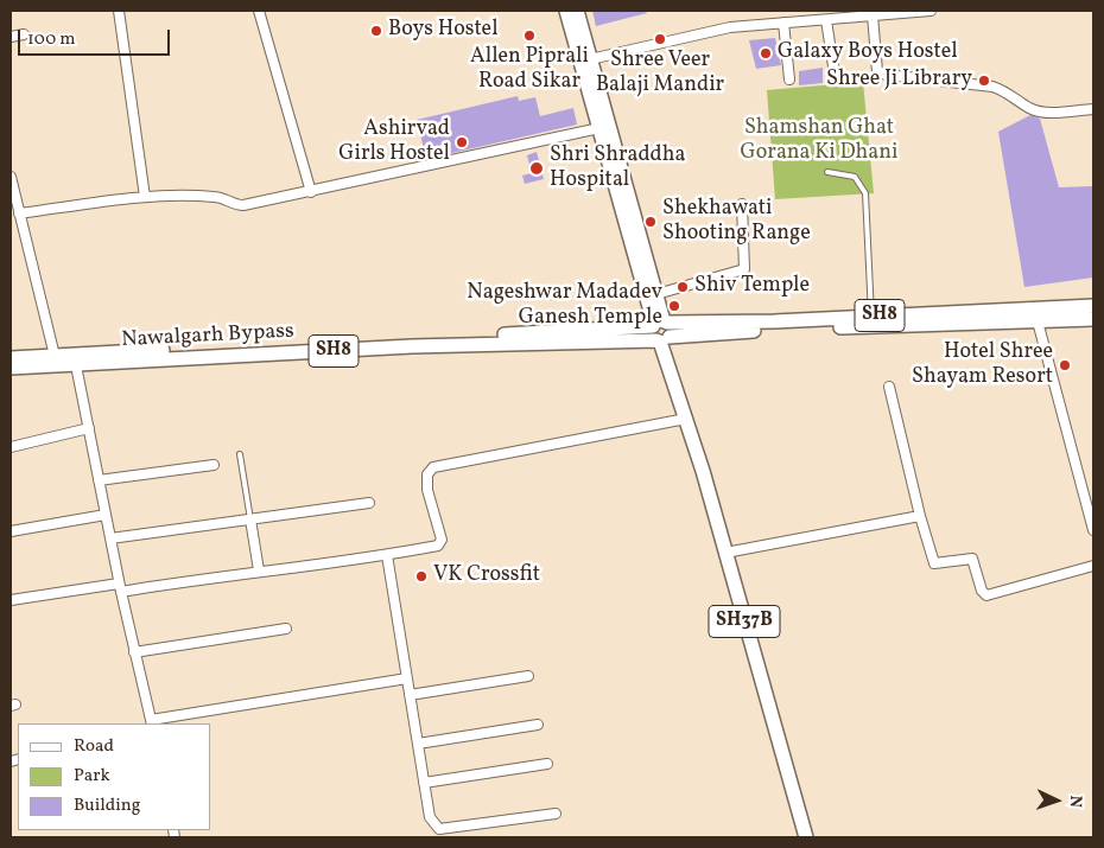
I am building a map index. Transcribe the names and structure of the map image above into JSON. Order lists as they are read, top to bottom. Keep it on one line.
{"streets":{"main road":["SH8","Nawalgarh Bypass","SH37B"]},"crossings":[["SH8","Nawalgarh Bypass"],["SH8","SH37B"],["Nawalgarh Bypass","SH37B"]],"parks":["Shamshan Ghat Gorana Ki Dhani"],"places":["Boys Hostel","Allen Piprali Road Sikar","Shree Veer Balaji Mandir","Galaxy Boys Hostel","Shree Ji Library","Ashirvad Girls Hostel","Shri Shraddha Hospital","Shekhawati Shooting Range","Shiv Temple","Nageshwar Madadev Ganesh Temple","Hotel Shree Shayam Resort","VK Crossfit"],"legend":["Road","Park","Building"],"scale_bar":"100 m","north":"right"}
